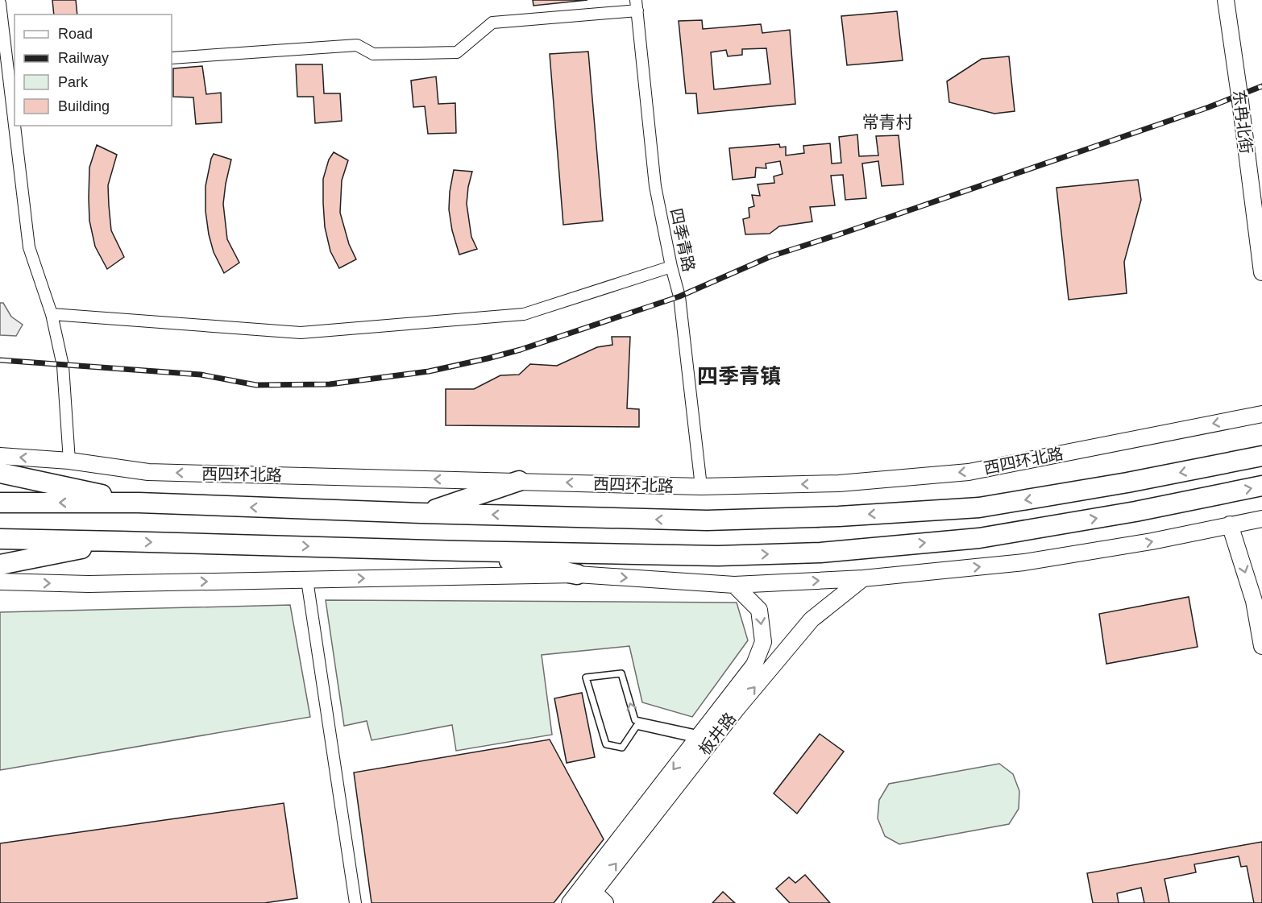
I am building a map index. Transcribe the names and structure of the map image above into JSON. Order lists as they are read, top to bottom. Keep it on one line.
{"streets":{"highway":["西四环北路"],"street":["东冉北街","四季青路","板井路"]},"crossings":[["四季青路","西四环北路"]],"districts":["常青村","四季青镇"],"legend":["Road","Railway","Park","Building"]}
